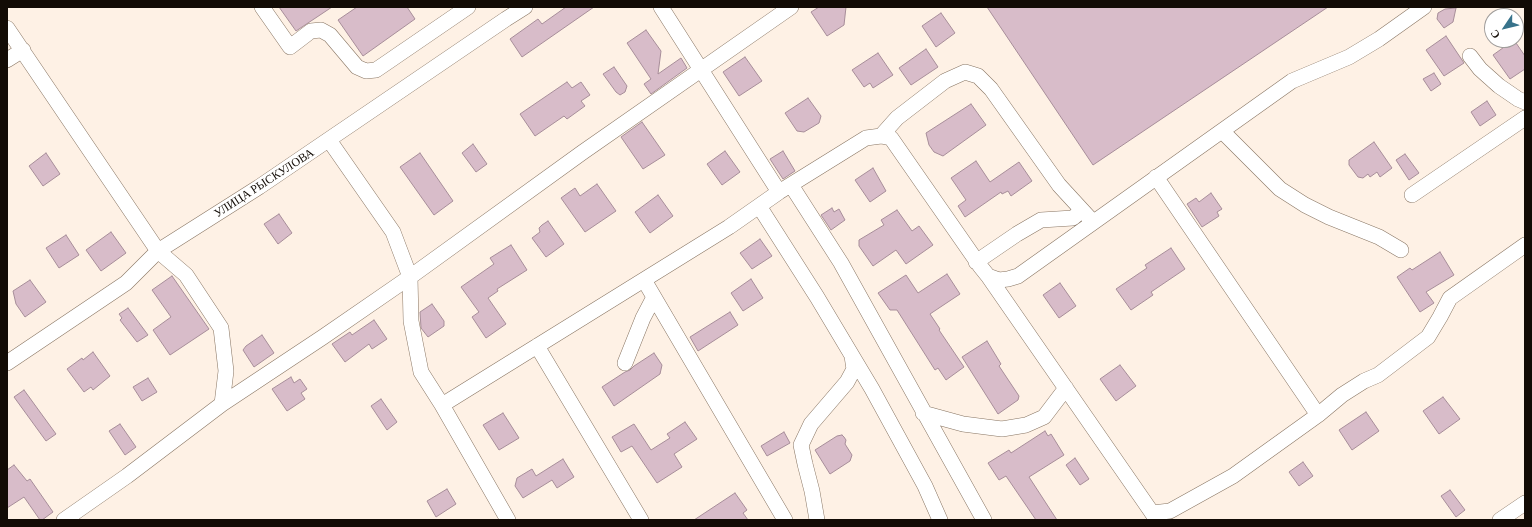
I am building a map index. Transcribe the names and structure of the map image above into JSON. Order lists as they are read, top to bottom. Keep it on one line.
{"streets":{"street":["УЛИЦА РЫСКУЛОВА"]},"north":"bottom left"}
